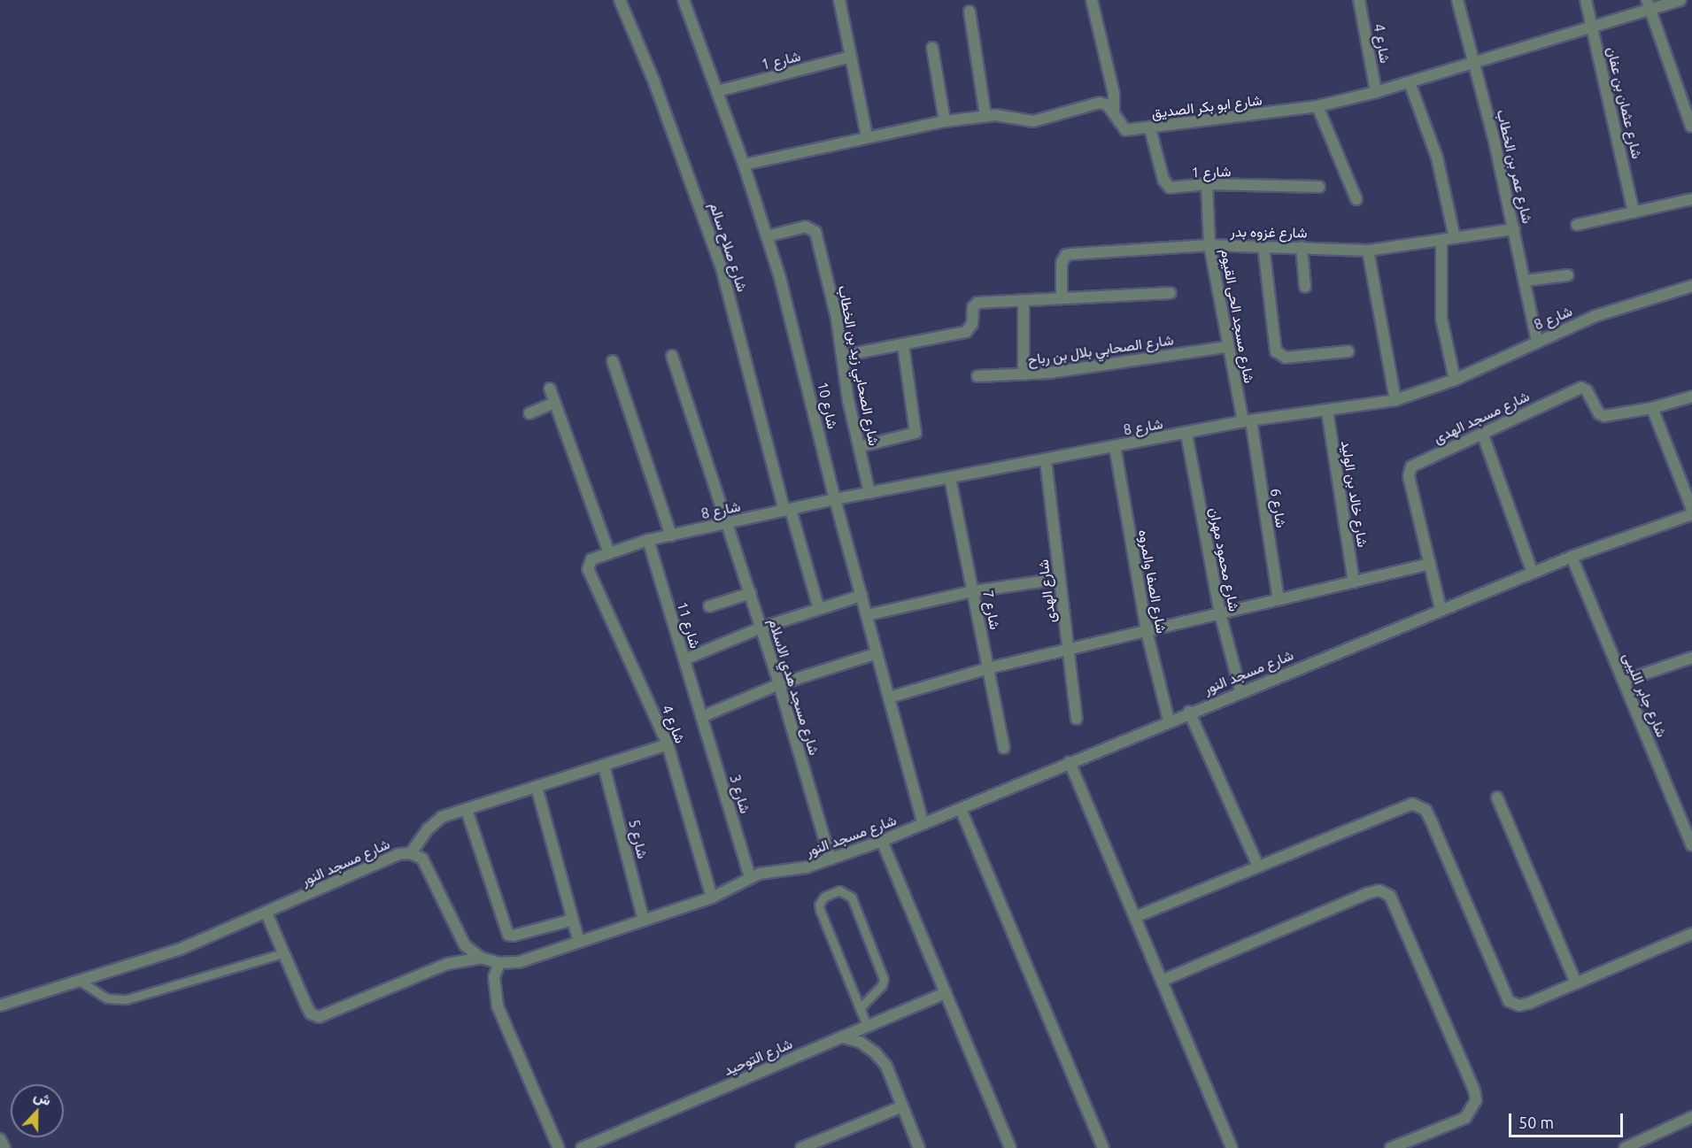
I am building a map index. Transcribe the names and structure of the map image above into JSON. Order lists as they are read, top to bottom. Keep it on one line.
{"streets":{"street":["شارع 4","شارع 1","شارع عثمان بن عفان","شارع ابو بكر الصديق","شارع عمر بن الخطاب","شارع غزوه بدر","شارع صلاح سالم","شارع مسجد الحى القيوم","شارع 8","شارع الصحابي بلال بن رباح","شارع الصحابي زيد بن الخطاب","شارع 10","شارع مسجد الهدى","شارع خالد بن الوليد","شارع 6","شارع محمود مهران","شارع الصفا والمروه","شارع الهدى","شارع 7","شارع 11","شارع مسجد النور","شارع مسجد هدي الاسلام","شارع جابر الليبى","شارع 3","شارع 5","شارع التوحيد"]},"crossings":[["شارع 4","شارع ابو بكر الصديق"],["شارع 4","شارع 8"],["شارع 4","شارع مسجد النور"],["شارع 1","شارع ابو بكر الصديق"],["شارع 1","شارع مسجد الحى القيوم"],["شارع 1","شارع 10"],["شارع عثمان بن عفان","شارع ابو بكر الصديق"],["شارع ابو بكر الصديق","شارع عمر بن الخطاب"],["شارع ابو بكر الصديق","شارع 10"],["شارع عمر بن الخطاب","شارع غزوه بدر"],["شارع عمر بن الخطاب","شارع 8"],["شارع غزوه بدر","شارع مسجد الحى القيوم"],["شارع صلاح سالم","شارع 8"],["شارع مسجد الحى القيوم","شارع 8"],["شارع مسجد الحى القيوم","شارع الصحابي بلال بن رباح"],["شارع مسجد الحى القيوم","شارع 6"],["شارع 8","شارع الصحابي زيد بن الخطاب"],["شارع 8","شارع 10"],["شارع 8","شارع خالد بن الوليد"],["شارع 8","شارع 6"],["شارع 8","شارع محمود مهران"],["شارع 8","شارع الصفا والمروه"],["شارع 8","شارع الهدى"],["شارع 8","شارع 7"],["شارع 8","شارع 11"],["شارع 8","شارع مسجد هدي الاسلام"],["شارع الصحابي زيد بن الخطاب","شارع 10"],["شارع 10","شارع مسجد النور"],["شارع مسجد الهدى","شارع مسجد النور"],["شارع محمود مهران","شارع مسجد النور"],["شارع الصفا والمروه","شارع مسجد النور"],["شارع 11","شارع 3"],["شارع مسجد النور","شارع مسجد هدي الاسلام"],["شارع مسجد النور","شارع جابر الليبى"],["شارع مسجد النور","شارع 3"],["شارع مسجد النور","شارع 5"]],"scale_bar":"50 m","north":"top"}
